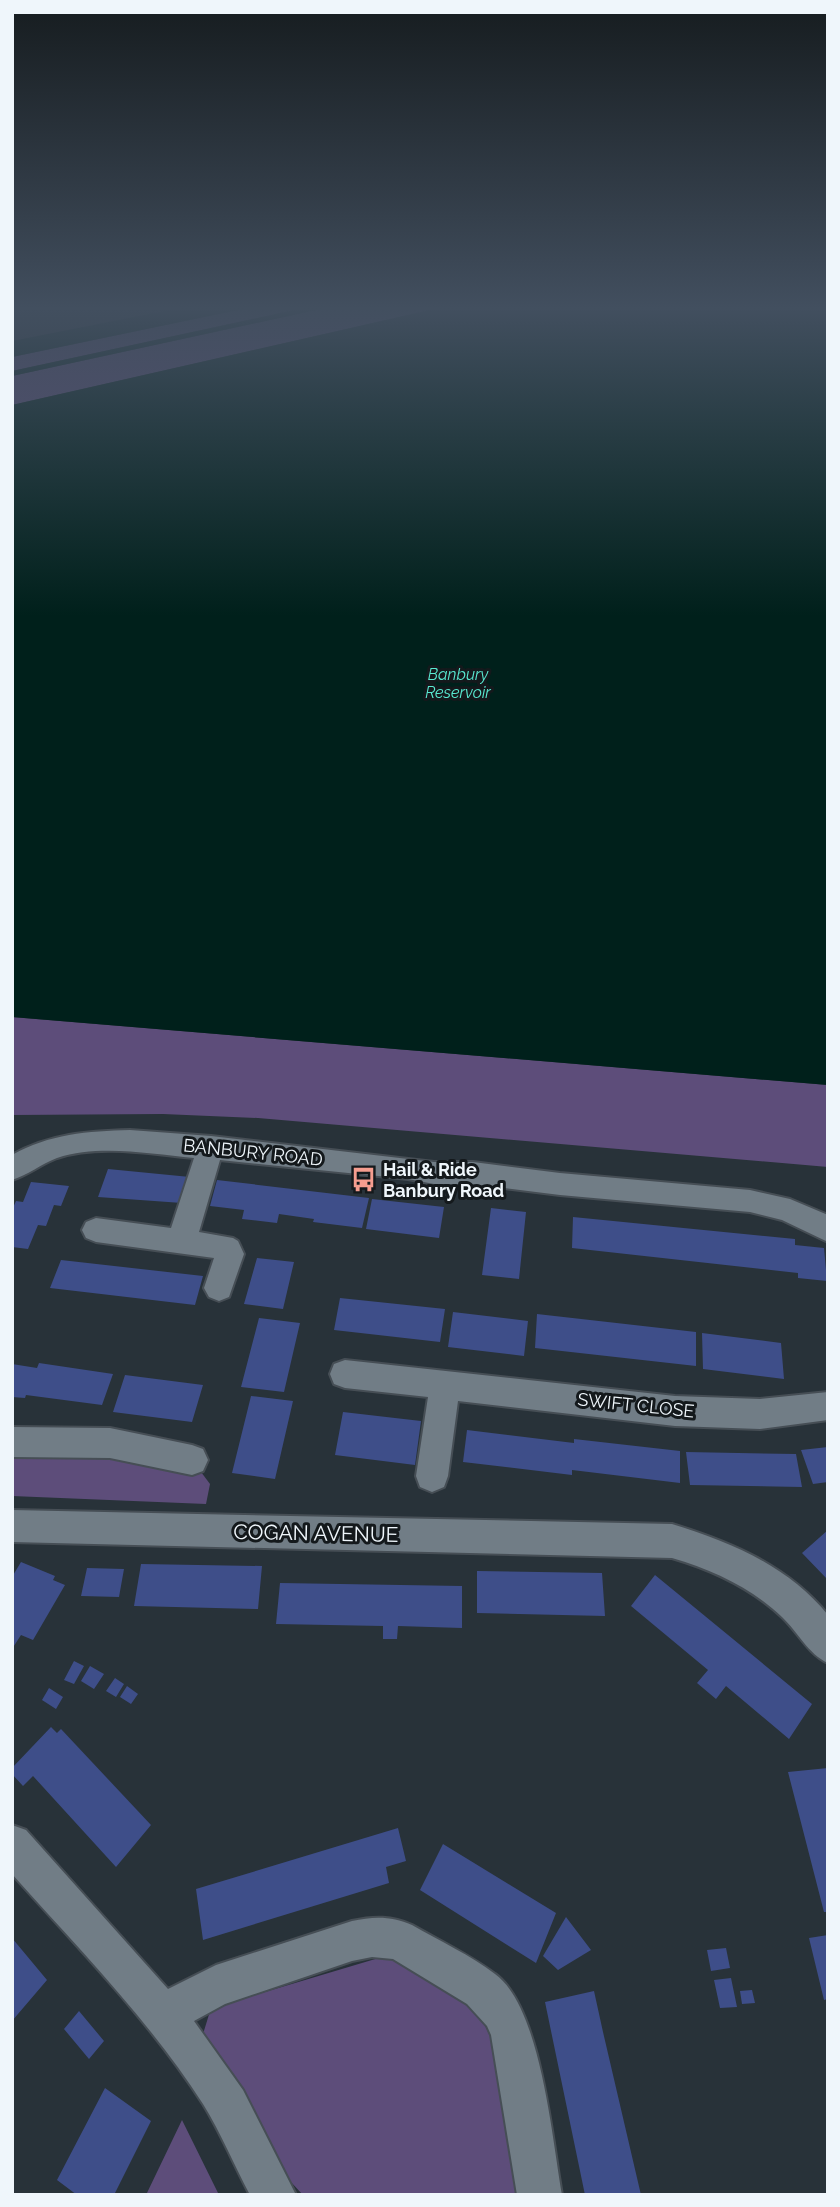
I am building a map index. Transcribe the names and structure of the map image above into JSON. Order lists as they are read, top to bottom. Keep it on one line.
{"streets":{"street":["BANBURY ROAD","SWIFT CLOSE","COGAN AVENUE"]},"water":["Banbury Reservoir"],"places":{"bus stop":["Hail & Ride Banbury Road"]}}
